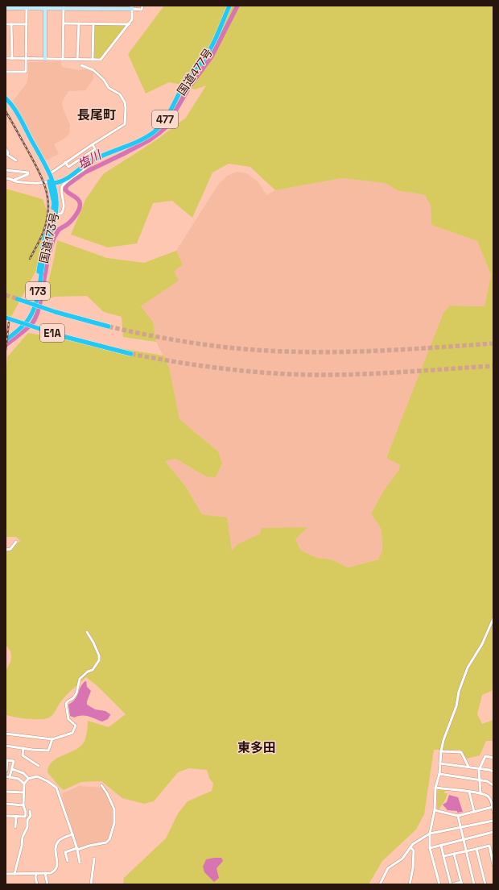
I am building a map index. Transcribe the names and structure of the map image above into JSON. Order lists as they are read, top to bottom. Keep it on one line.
{"streets":{"highway":["国道477号","477","国道173号","173","E1A"]},"crossings":[["国道477号","国道173号"]],"districts":["長尾町","東多田"],"water":["塩川"]}
